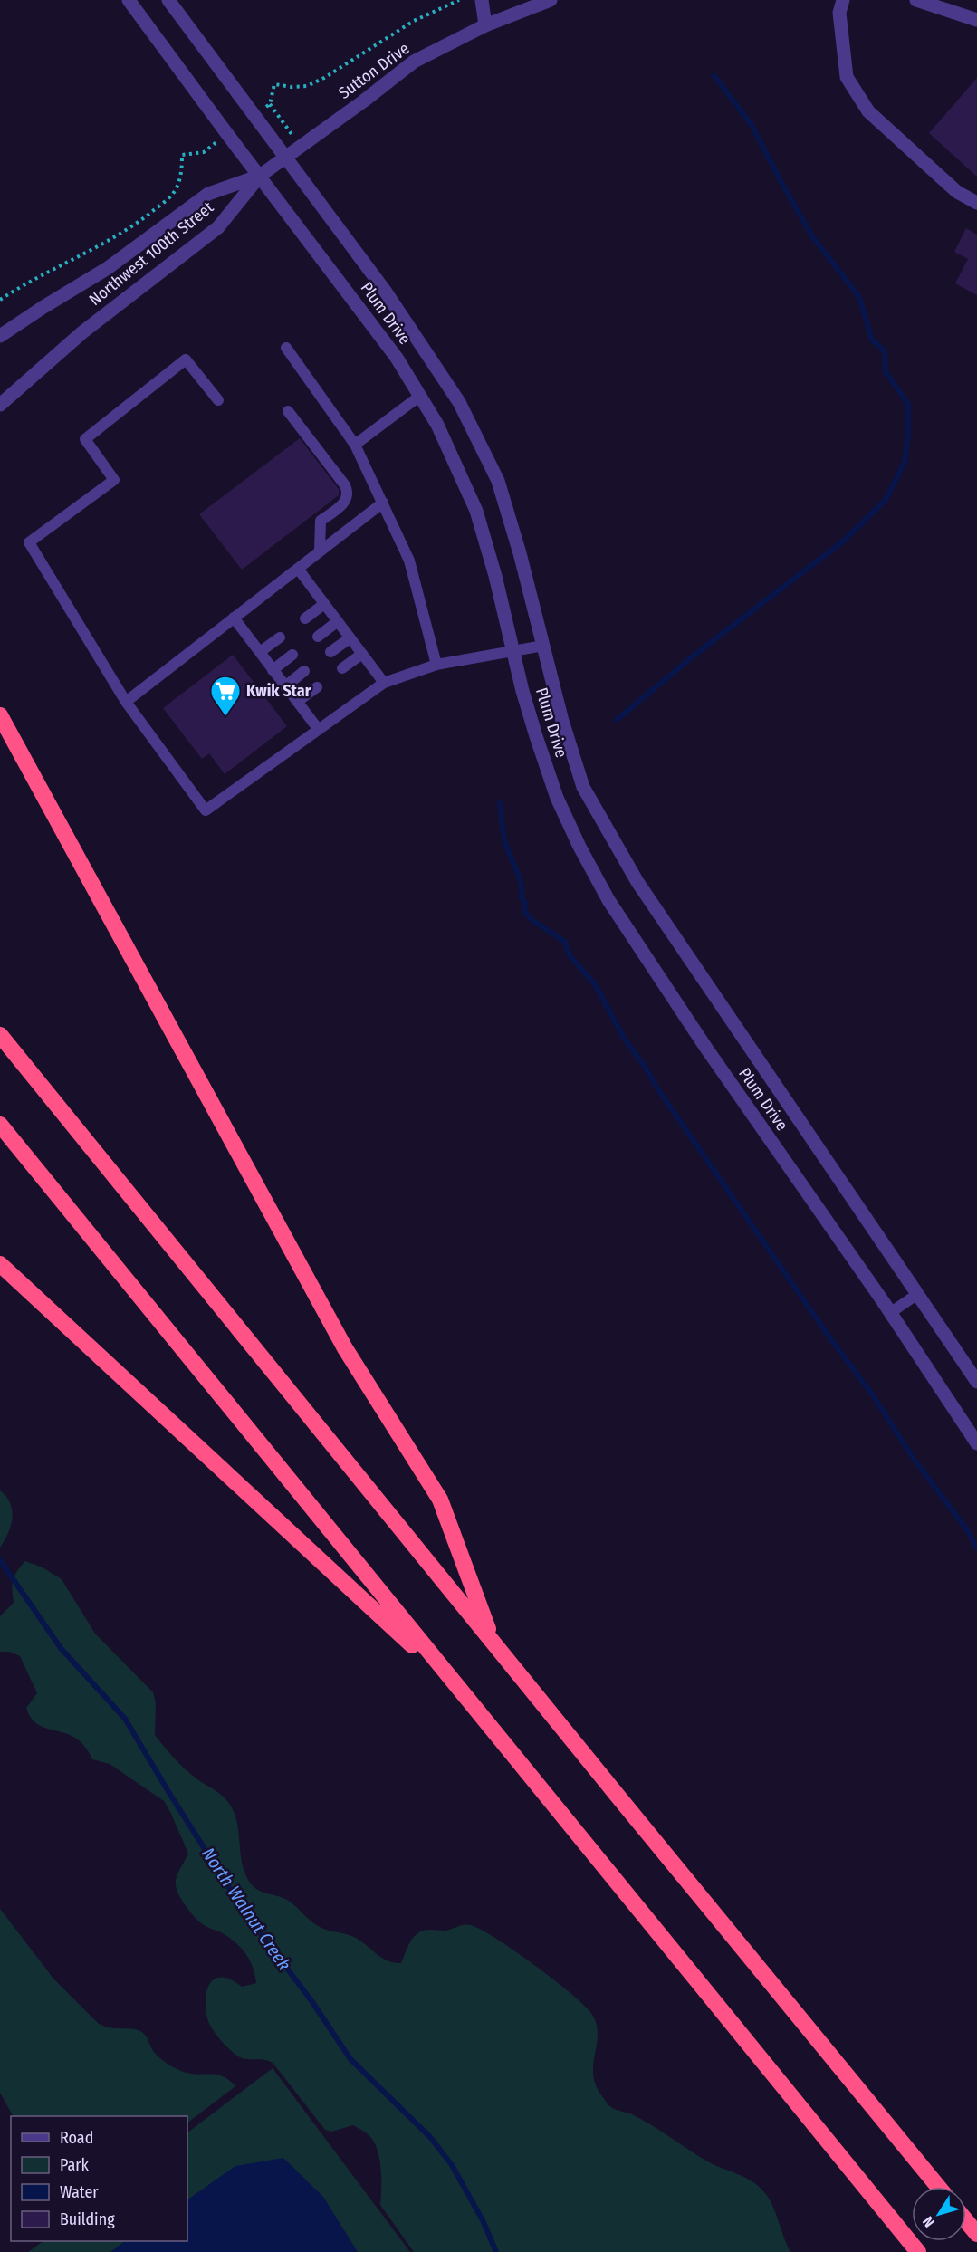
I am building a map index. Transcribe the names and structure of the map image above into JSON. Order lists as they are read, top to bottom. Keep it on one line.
{"streets":{"street":["Sutton Drive","Northwest 100th Street","Plum Drive"]},"crossings":[["Sutton Drive","Northwest 100th Street"],["Sutton Drive","Plum Drive"],["Northwest 100th Street","Plum Drive"]],"water":["North Walnut Creek"],"places":{"supermarket":["Kwik Star"]},"legend":["Road","Park","Water","Building"],"north":"bottom left"}
